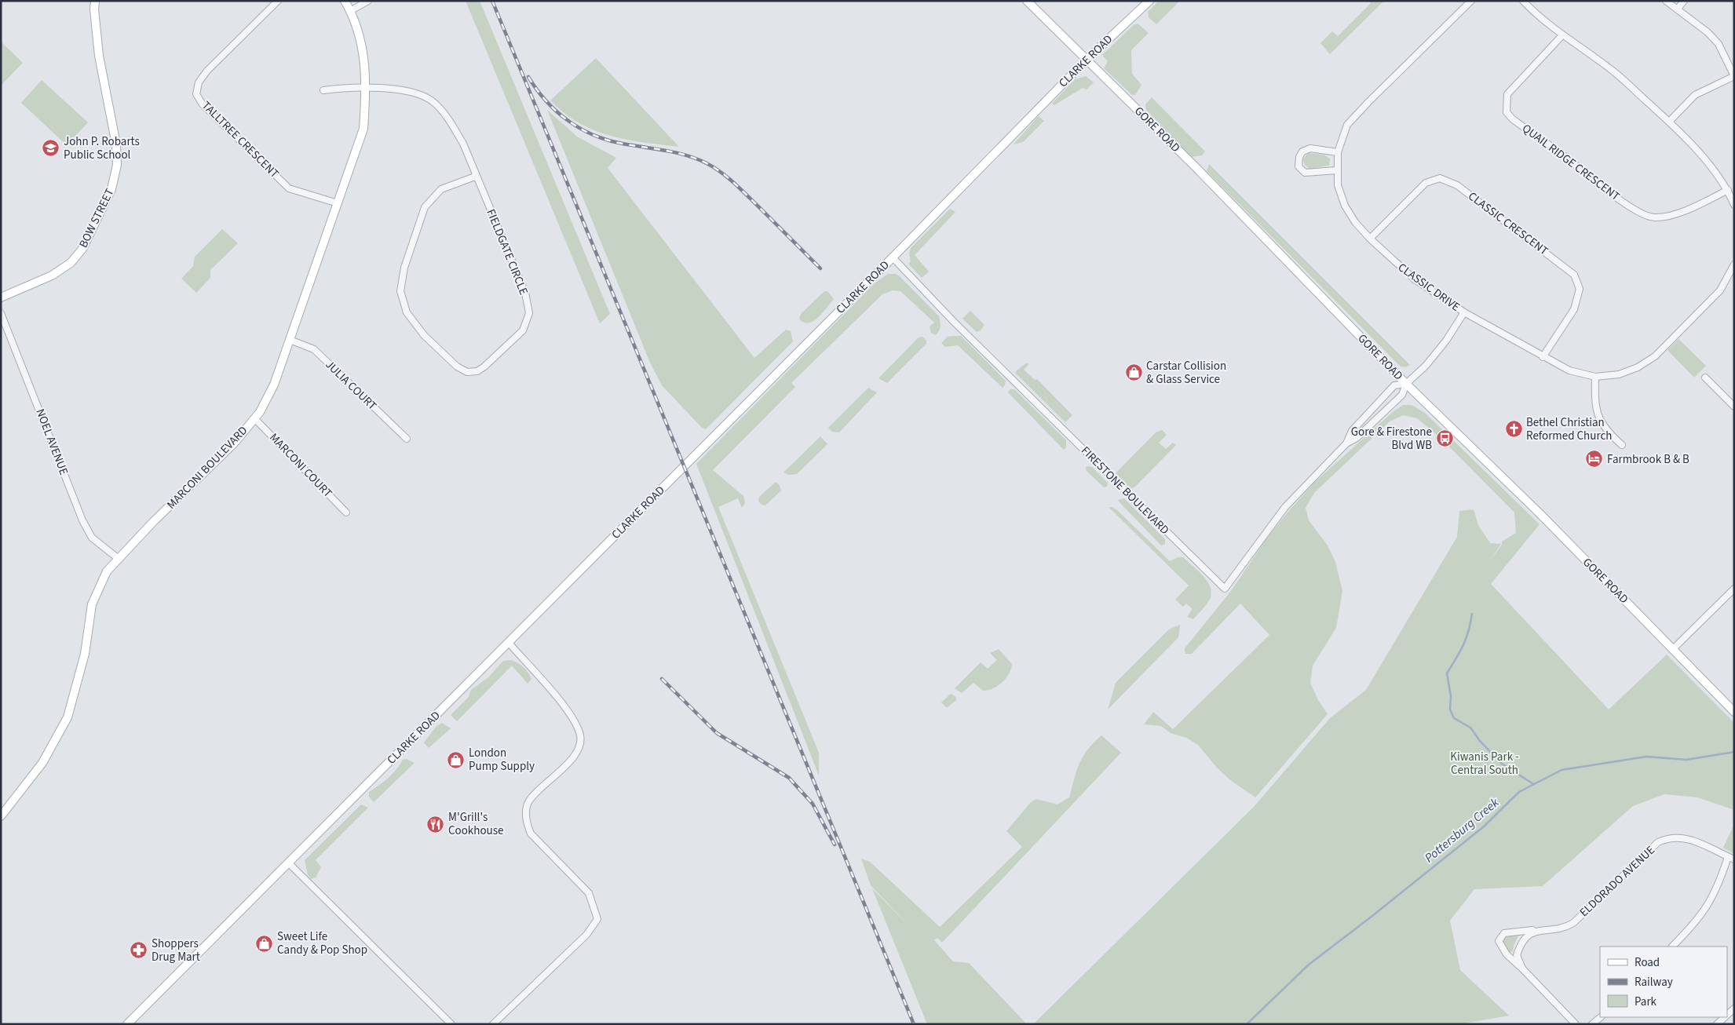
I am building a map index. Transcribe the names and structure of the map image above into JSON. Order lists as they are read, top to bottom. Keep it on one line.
{"streets":{"main road":["CLARKE ROAD","GORE ROAD","BOW STREET","MARCONI BOULEVARD"],"street":["TALLTREE CRESCENT","QUAIL RIDGE CRESCENT","CLASSIC CRESCENT","FIELDGATE CIRCLE","CLASSIC DRIVE","JULIA COURT","NOEL AVENUE","MARCONI COURT","FIRESTONE BOULEVARD","ELDORADO AVENUE"]},"crossings":[["CLARKE ROAD","GORE ROAD"],["CLARKE ROAD","FIRESTONE BOULEVARD"],["GORE ROAD","FIRESTONE BOULEVARD"],["TALLTREE CRESCENT","MARCONI BOULEVARD"],["CLASSIC CRESCENT","CLASSIC DRIVE"],["FIELDGATE CIRCLE","MARCONI BOULEVARD"],["CLASSIC DRIVE","FIRESTONE BOULEVARD"],["JULIA COURT","MARCONI BOULEVARD"],["NOEL AVENUE","MARCONI BOULEVARD"],["MARCONI COURT","MARCONI BOULEVARD"]],"water":["Pottersburg Creek"],"parks":["Kiwanis Park - Central South"],"places":{"school or university":["John P. Robarts Public School"],"shop":["Carstar Collision & Glass Service","London Pump Supply","Sweet Life Candy & Pop Shop"],"church":["Bethel Christian Reformed Church"],"bus stop":["Gore & Firestone Blvd WB"],"hotel":["Farmbrook B & B"],"restaurant":["M'Grill's Cookhouse"],"pharmacy":["Shoppers Drug Mart"]},"legend":["Road","Railway","Park"]}
